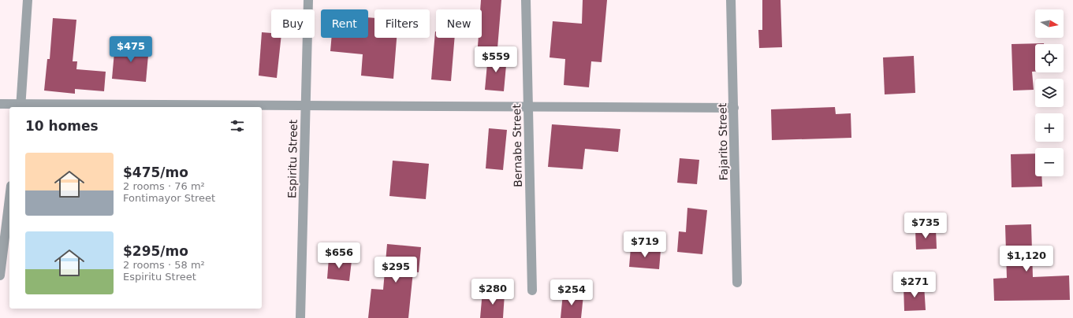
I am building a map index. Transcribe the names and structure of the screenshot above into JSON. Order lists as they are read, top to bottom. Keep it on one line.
{"streets":{"street":["Fajarito Street","Bernabe Street","Espiritu Street"]},"north":"right","page":{"map_buttons":["+","−"],"chip":["Buy","Rent","Filters","New"],"price":["$475","$559","$735","$719","$656","$1,120","$295","$271","$280","$254"],"heading":"10 homes","list":[{"name":"$475/mo","note":"2 rooms · 76 m² · Fontimayor Street"},{"name":"$295/mo","note":"2 rooms · 58 m² · Espiritu Street"}]}}
